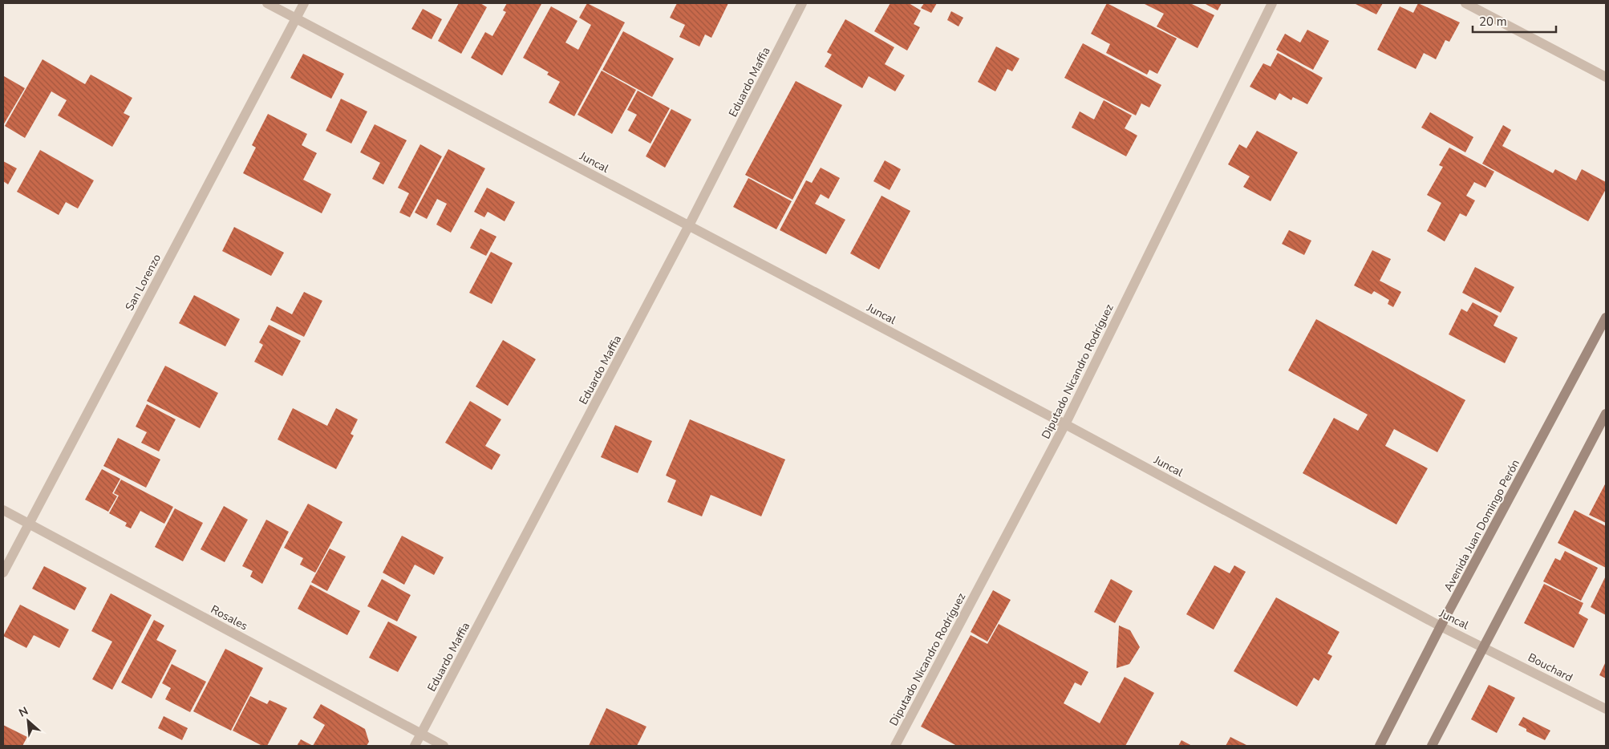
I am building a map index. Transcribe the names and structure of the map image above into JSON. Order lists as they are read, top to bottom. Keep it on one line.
{"streets":{"main road":["Avenida Juan Domingo Perón"],"street":["Eduardo Maffia","Juncal","San Lorenzo","Diputado Nicandro Rodríguez","Rosales","Bouchard"]},"crossings":[["Eduardo Maffia","Juncal"],["Eduardo Maffia","Rosales"],["Juncal","San Lorenzo"],["Juncal","Diputado Nicandro Rodríguez"],["Juncal","Avenida Juan Domingo Perón"],["Juncal","Bouchard"],["San Lorenzo","Rosales"]],"scale_bar":"20 m","north":"top left"}
